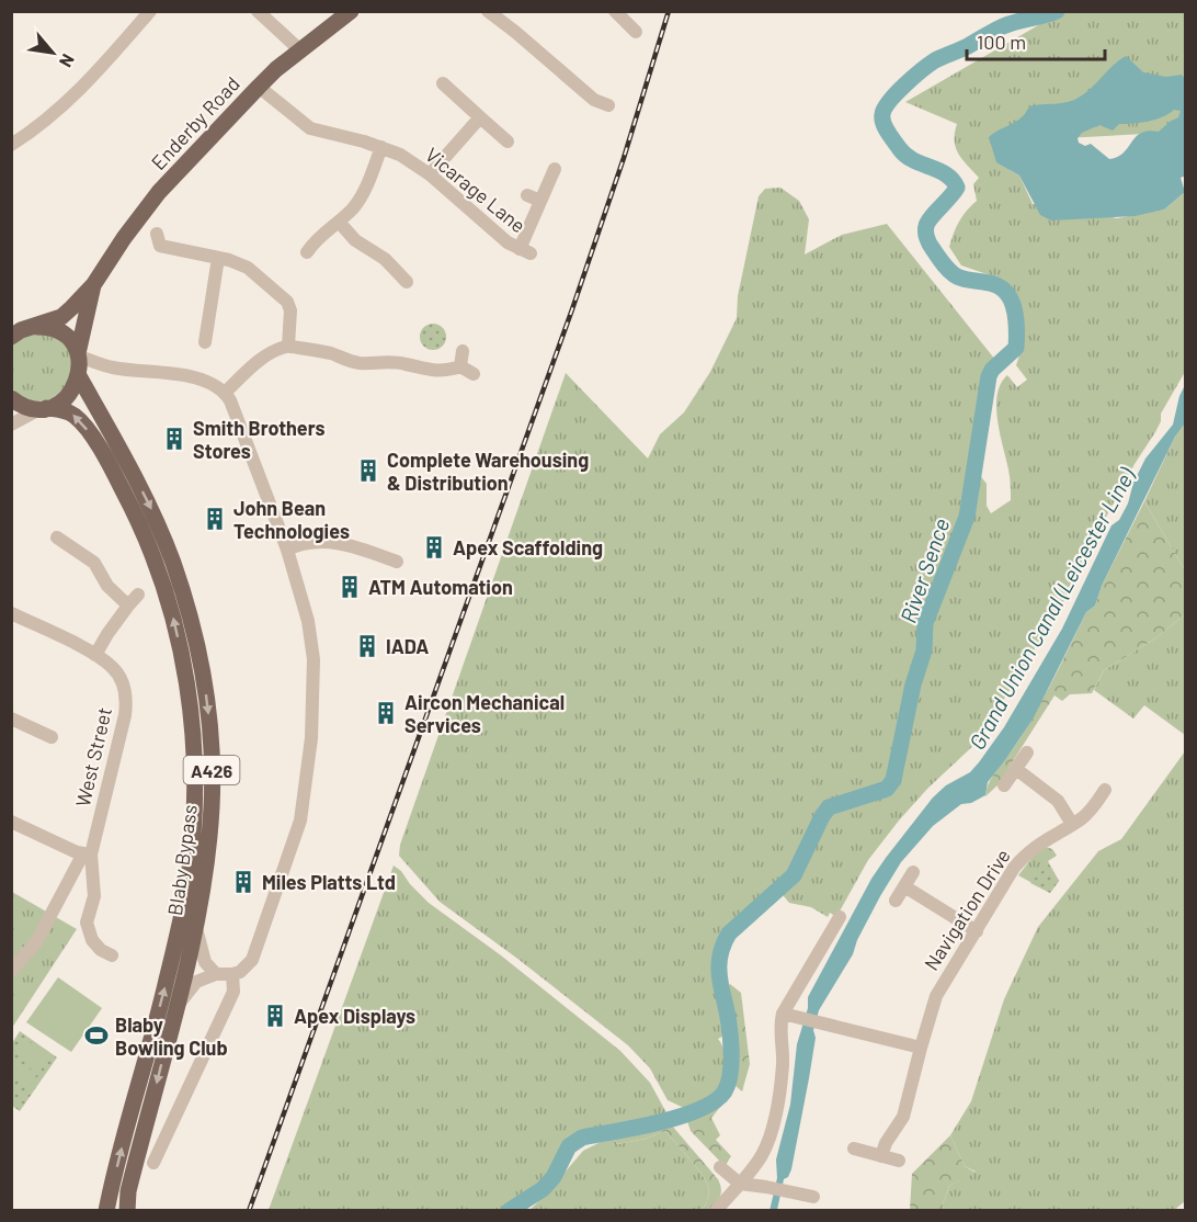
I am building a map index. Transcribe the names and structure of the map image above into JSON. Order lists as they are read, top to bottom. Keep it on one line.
{"streets":{"main road":["Enderby Road","A426","Blaby Bypass"],"street":["Vicarage Lane","West Street","Navigation Drive"]},"crossings":[["Enderby Road","Vicarage Lane"]],"water":["River Sence","Grand Union Canal (Leicester Line)"],"places":{"building":["Smith Brothers Stores","Complete Warehousing & Distribution","John Bean Technologies","Apex Scaffolding","ATM Automation","IADA","Aircon Mechanical Services","Miles Platts Ltd","Apex Displays"],"sports":["Blaby Bowling Club"]},"scale_bar":"100 m","north":"bottom right"}
